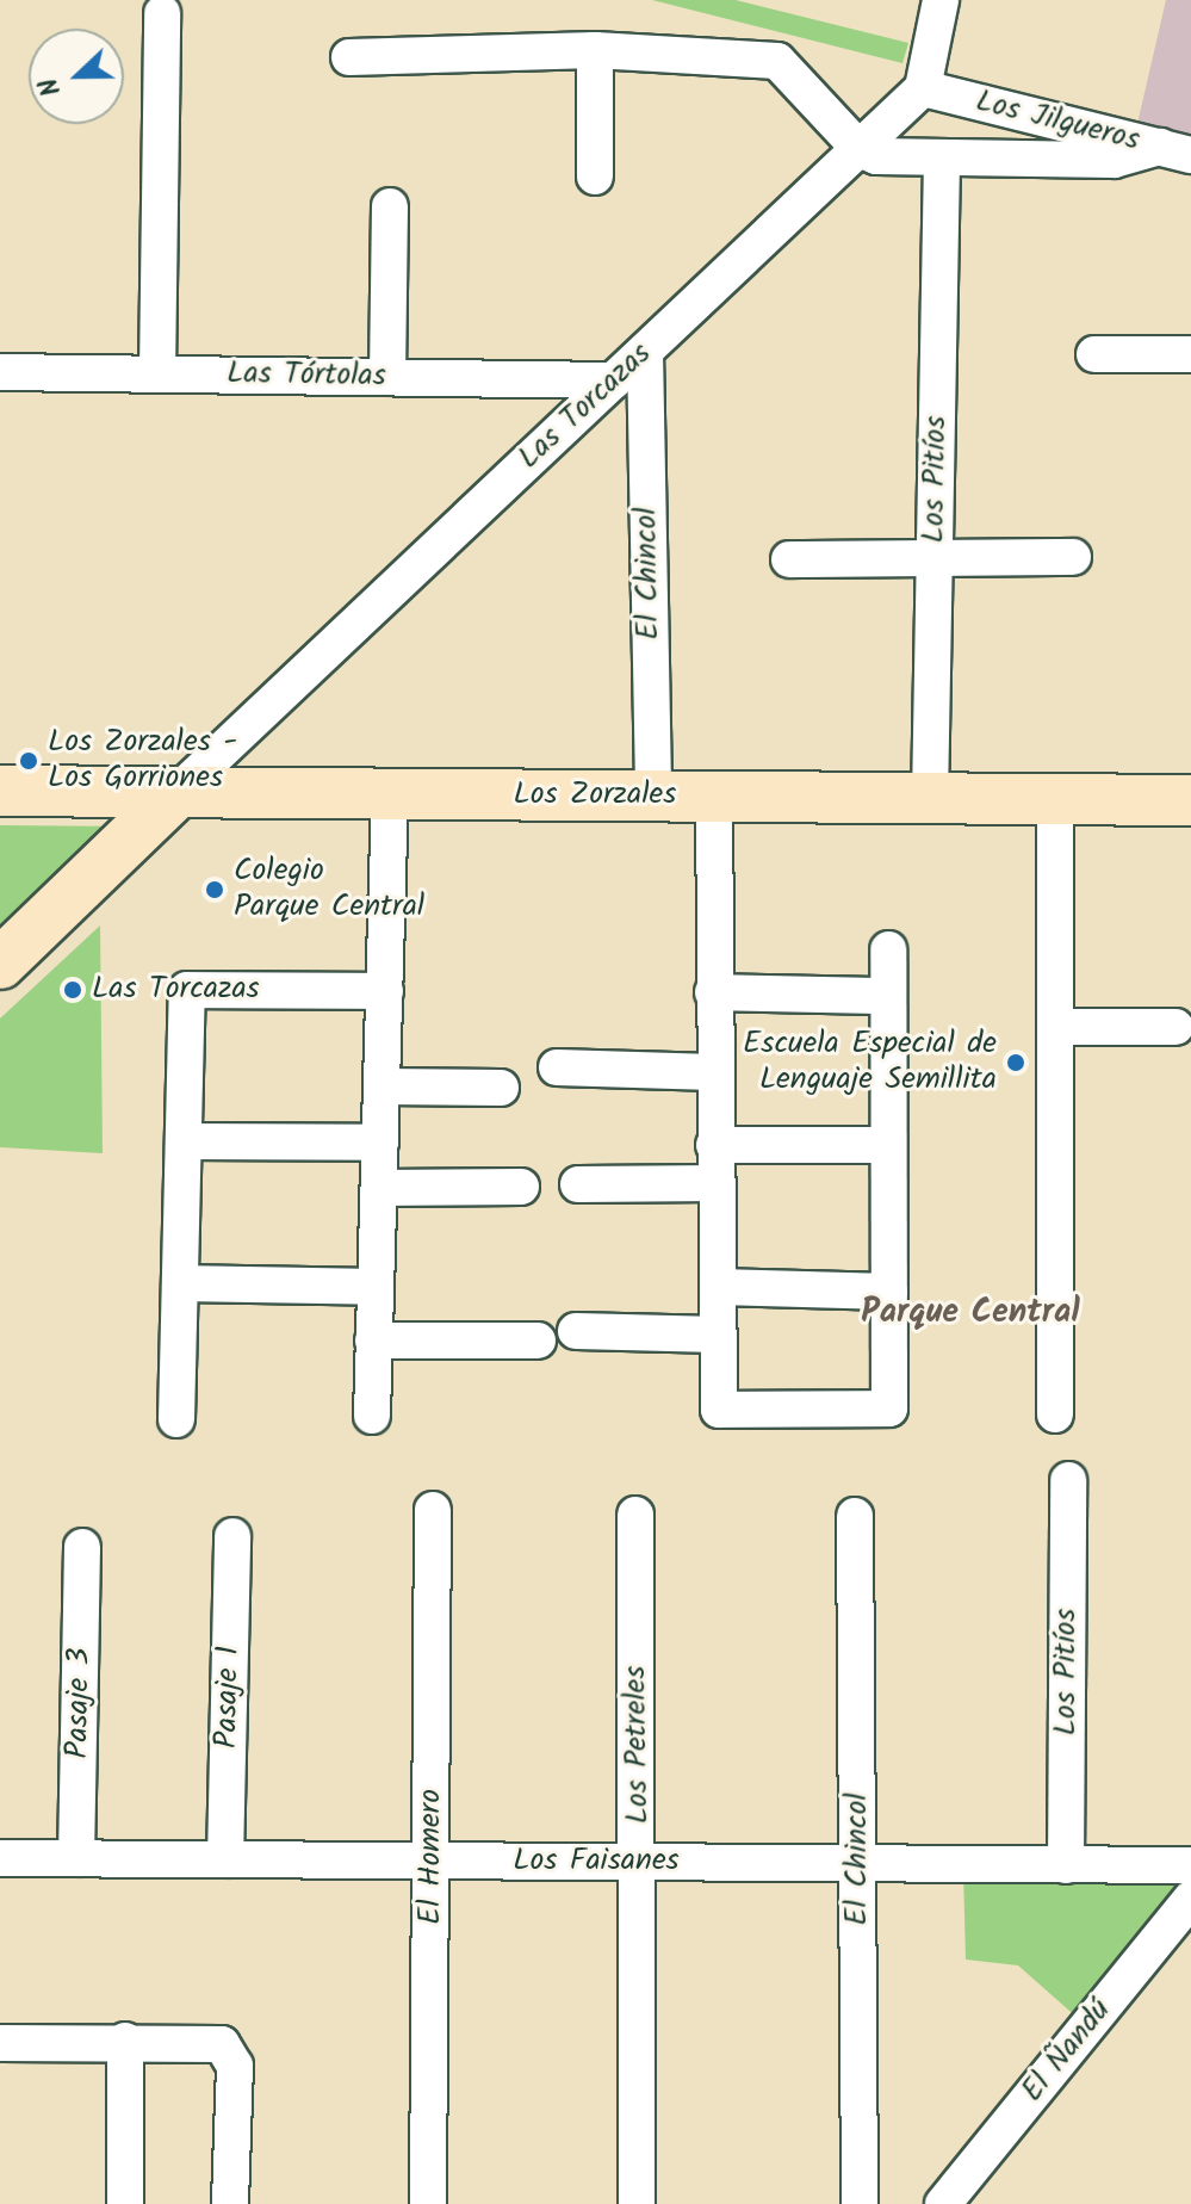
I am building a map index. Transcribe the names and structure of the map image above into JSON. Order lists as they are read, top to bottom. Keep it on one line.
{"streets":{"street":["Los Jilgueros","Las Tórtolas","Las Torcazas","Los Pitíos","El Chincol","Los Zorzales","Pasaje 1","Pasaje 3","Los Petreles","El Homero","Los Faisanes","El Ñandú"]},"crossings":[["Los Jilgueros","Las Torcazas"],["Las Tórtolas","Las Torcazas"],["Las Torcazas","El Chincol"],["Las Torcazas","Los Zorzales"],["Los Pitíos","Los Zorzales"],["Los Pitíos","Los Faisanes"],["El Chincol","Los Zorzales"],["El Chincol","Los Faisanes"],["Pasaje 1","Los Faisanes"],["Pasaje 3","Los Faisanes"],["Los Petreles","Los Faisanes"],["El Homero","Los Faisanes"]],"districts":["Parque Central"],"places":["Los Zorzales - Los Gorriones","Colegio Parque Central","Las Torcazas","Escuela Especial de Lenguaje Semillita"],"north":"left"}
